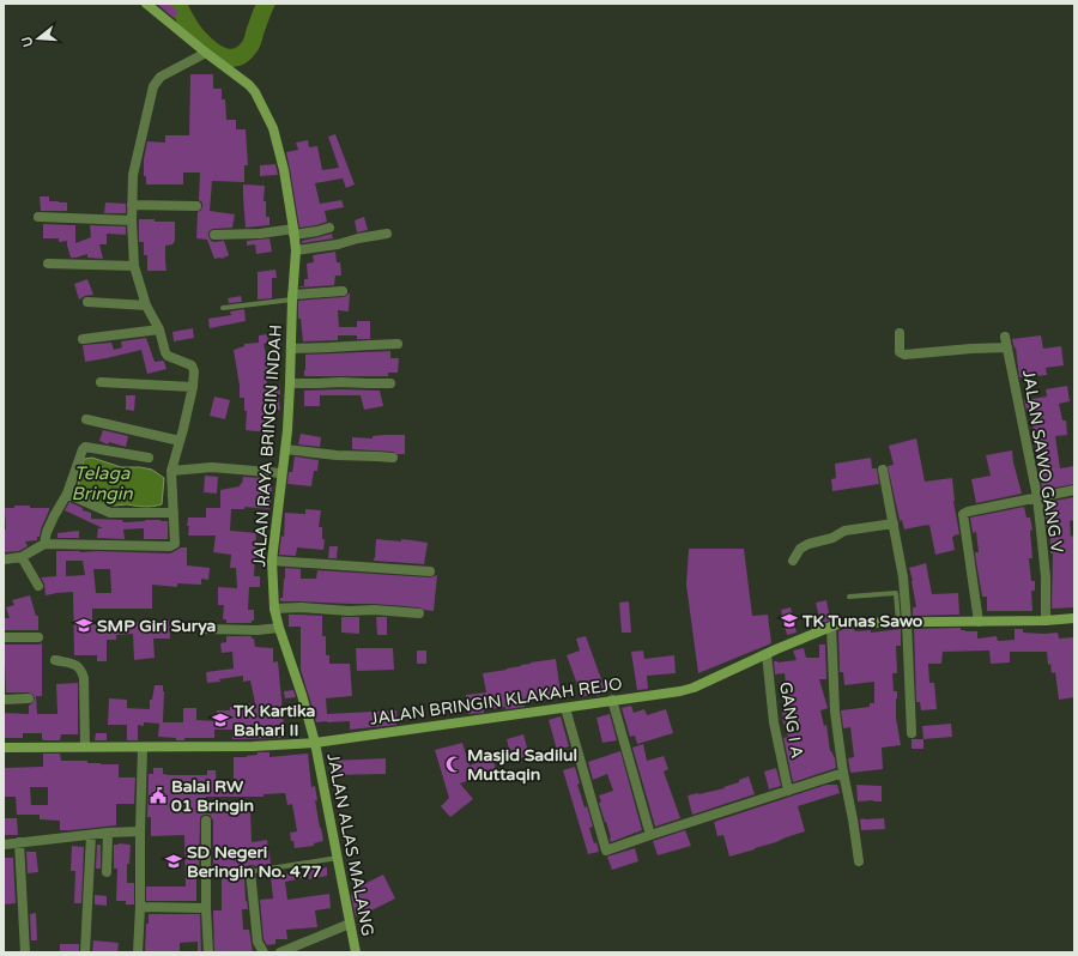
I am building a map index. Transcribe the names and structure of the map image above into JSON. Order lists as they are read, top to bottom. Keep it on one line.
{"streets":{"street":["JALAN RAYA BRINGIN INDAH","JALAN SAWO GANG V","JALAN BRINGIN KLAKAH REJO","GANG I A","JALAN ALAS MALANG"]},"crossings":[["JALAN RAYA BRINGIN INDAH","JALAN BRINGIN KLAKAH REJO"],["JALAN RAYA BRINGIN INDAH","JALAN ALAS MALANG"],["JALAN SAWO GANG V","JALAN BRINGIN KLAKAH REJO"],["JALAN BRINGIN KLAKAH REJO","GANG I A"],["JALAN BRINGIN KLAKAH REJO","JALAN ALAS MALANG"]],"water":["Telaga Bringin"],"places":{"school or university":["TK Tunas Sawo","SMP Giri Surya","TK Kartika Bahari II","SD Negeri Beringin No. 477"],"mosque":["Masjid Sadilul Muttaqin"],"public building":["Balai RW 01 Bringin"]},"north":"left"}
